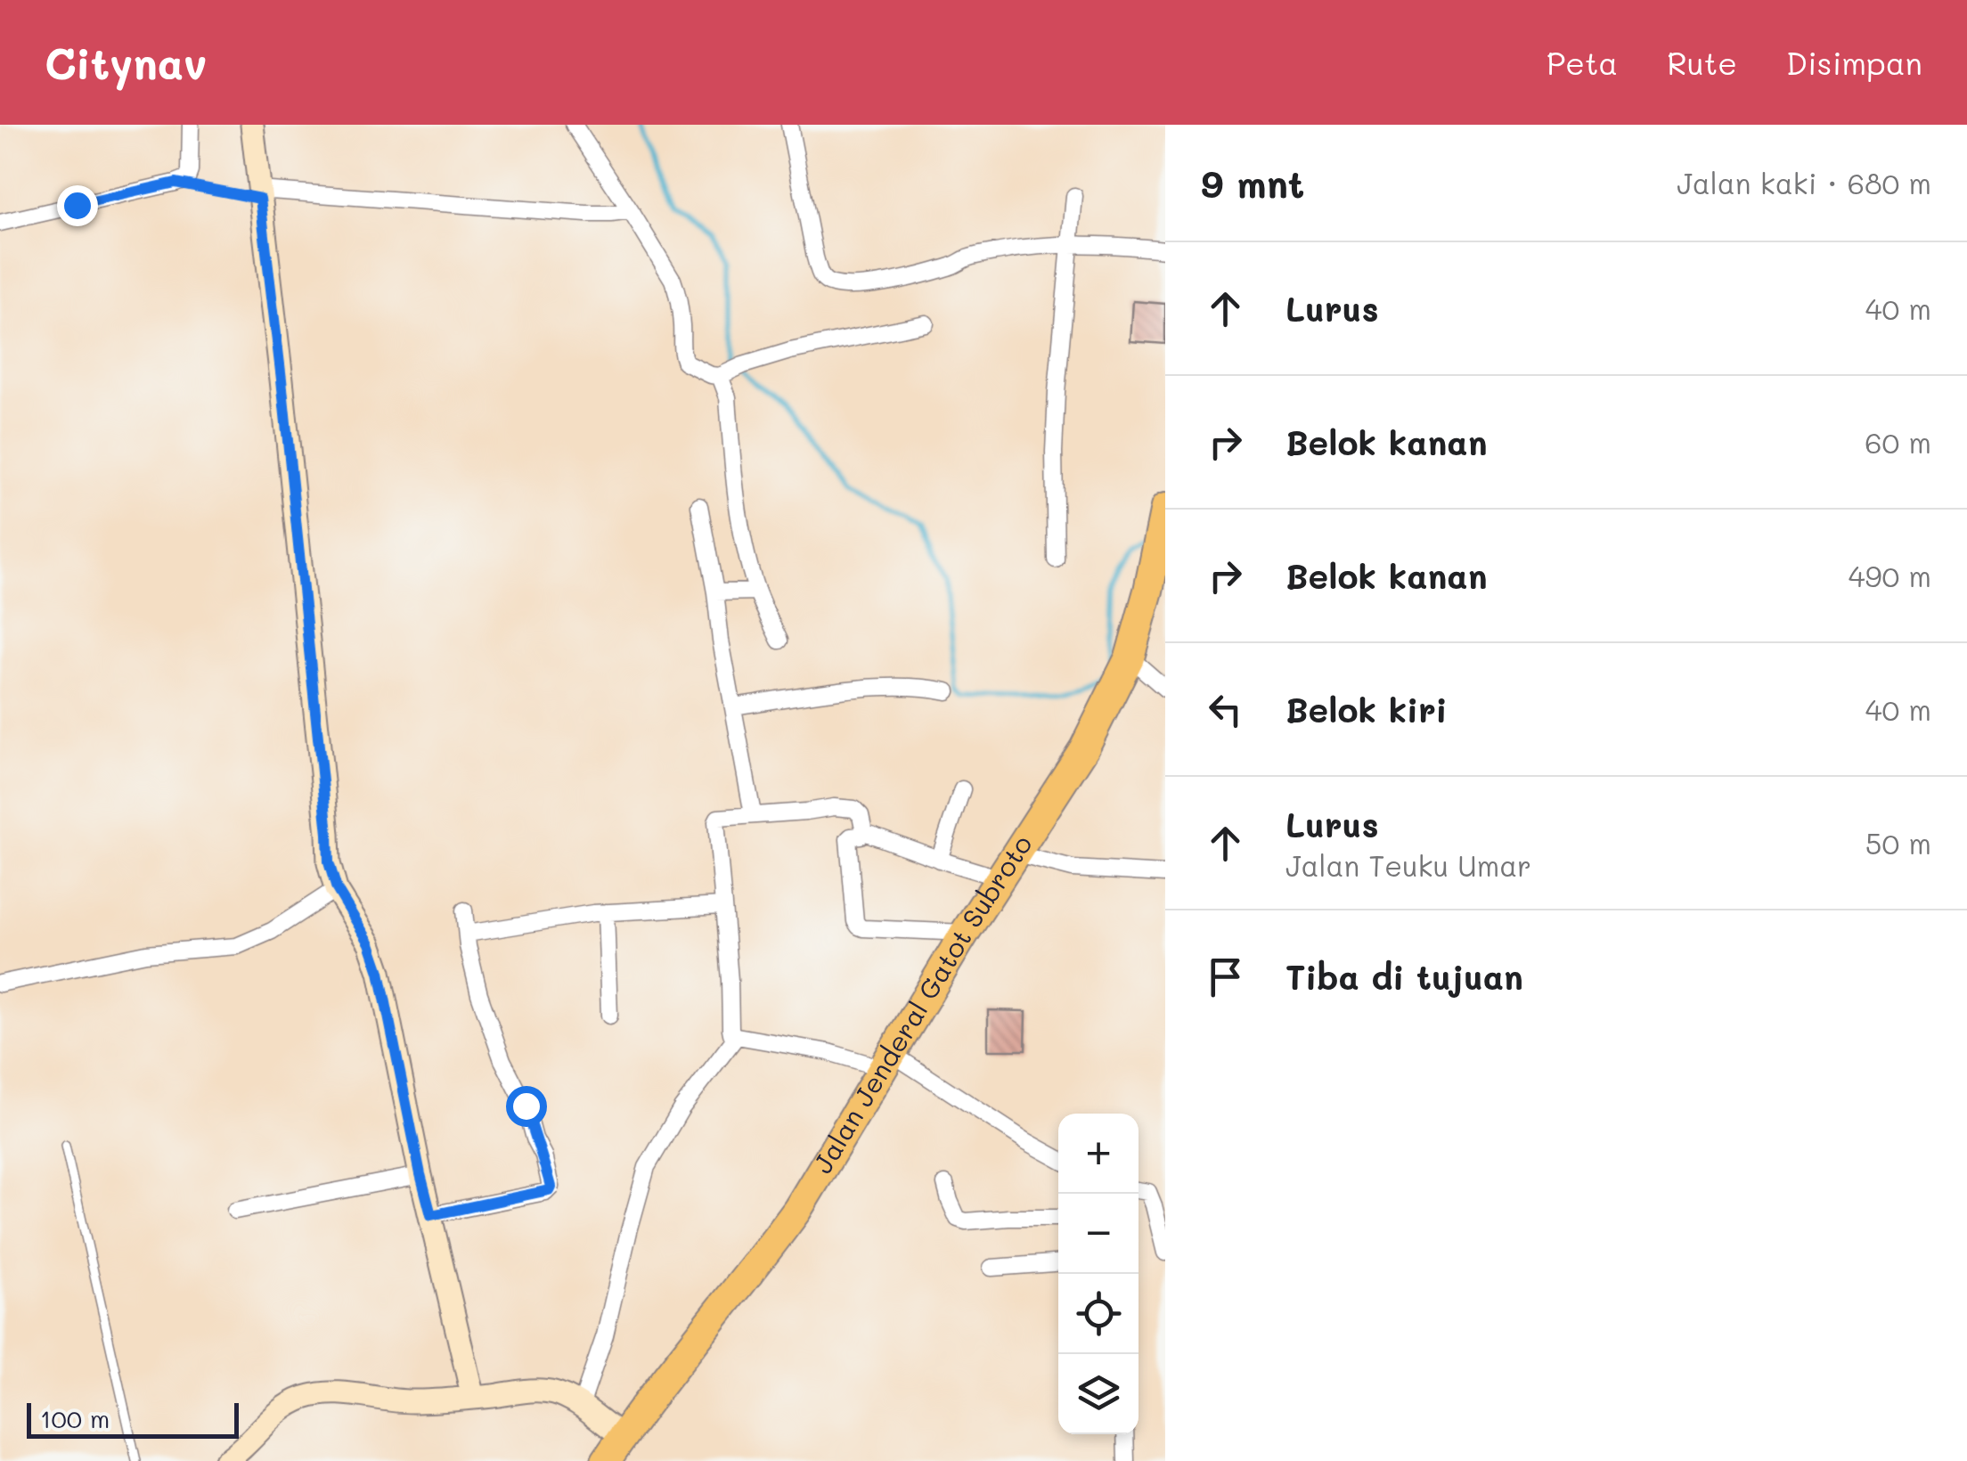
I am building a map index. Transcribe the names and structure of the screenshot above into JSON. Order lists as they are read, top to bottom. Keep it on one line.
{"streets":{"highway":["Jalan Jenderal Gatot Subroto"]},"scale_bar":"100 m","page":{"header":"Citynav","nav":["Peta","Rute","Disimpan"],"heading":["9 mnt","Jalan kaki · 680 m"],"list":[["Lurus","40 m"],["Belok kanan","60 m"],["Belok kanan","490 m"],["Belok kiri","40 m"],["Lurus","Jalan Teuku Umar","50 m"],"Tiba di tujuan"],"map_buttons":["+","−"],"scale":"100 m"}}
